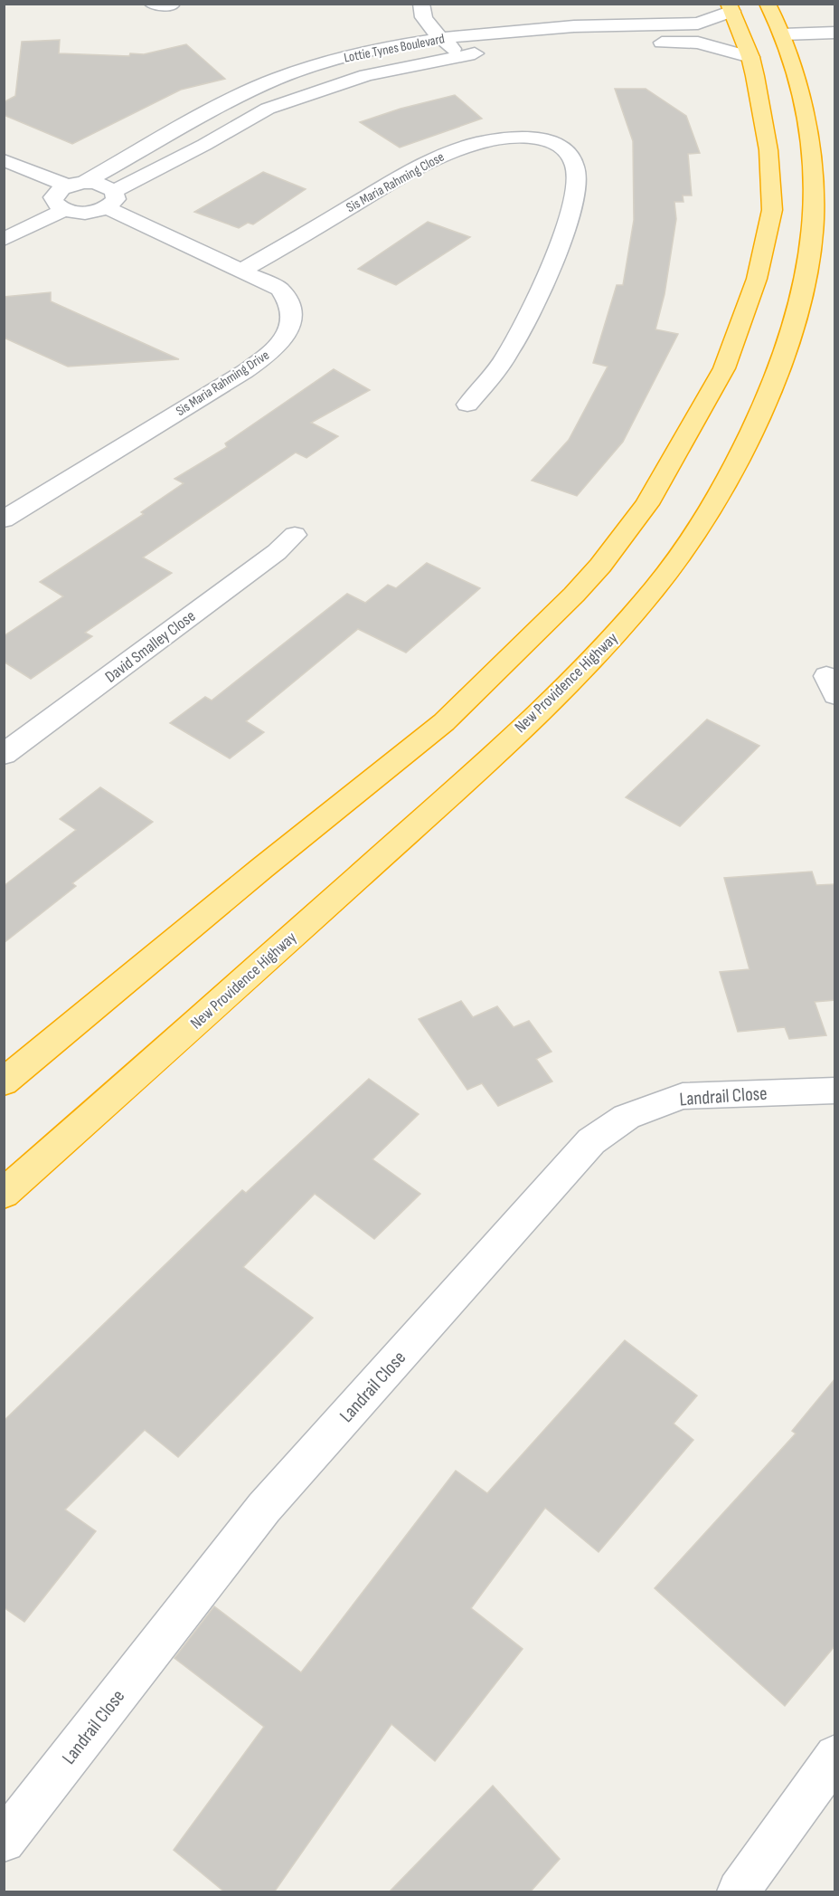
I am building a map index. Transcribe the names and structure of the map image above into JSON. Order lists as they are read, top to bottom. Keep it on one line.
{"streets":{"highway":["New Providence Highway"],"street":["Lottie Tynes Boulevard","Sis Maria Rahming Close","Sis Maria Rahming Drive","David Smalley Close","Landrail Close"]},"crossings":[["Lottie Tynes Boulevard","Sis Maria Rahming Drive"],["Sis Maria Rahming Close","Sis Maria Rahming Drive"]]}
